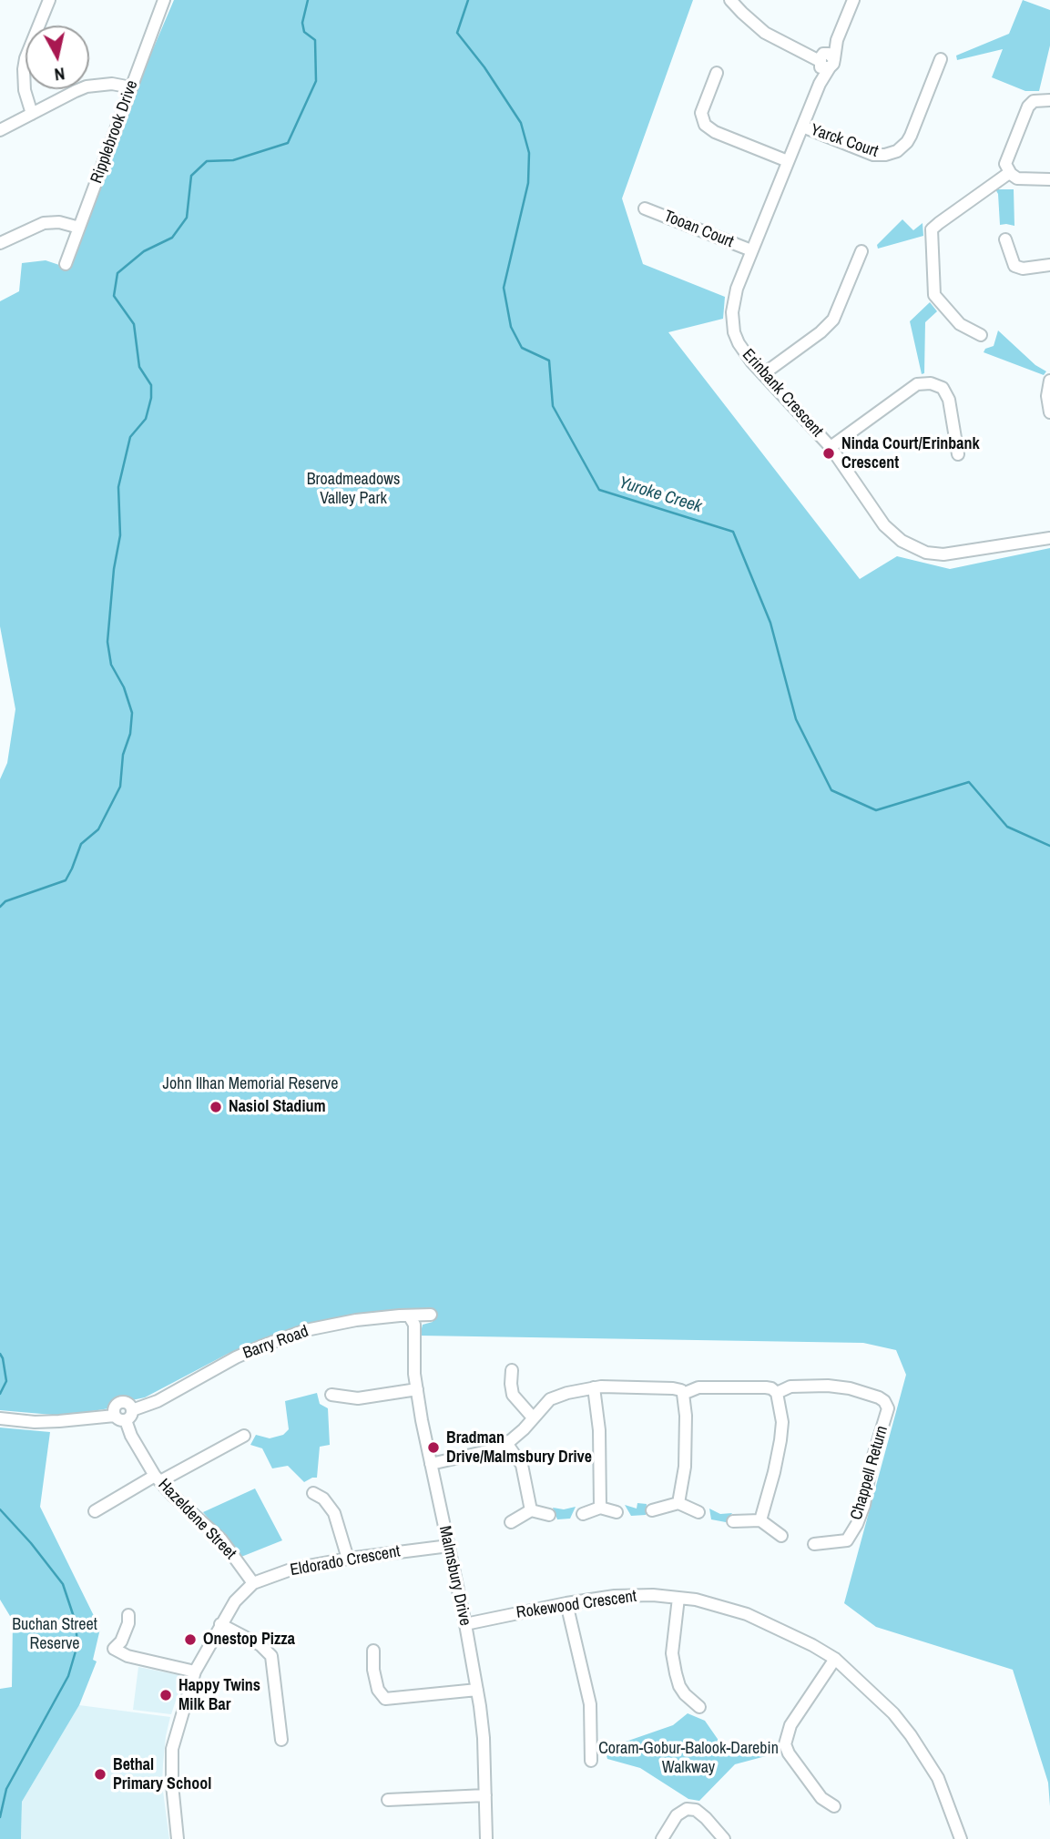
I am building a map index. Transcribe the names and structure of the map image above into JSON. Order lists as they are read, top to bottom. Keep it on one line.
{"streets":{"street":["Ripplebrook Drive","Yarck Court","Tooan Court","Erinbank Crescent","Barry Road","Chappell Return","Hazeldene Street","Eldorado Crescent","Malmsbury Drive","Rokewood Crescent"]},"crossings":[["Yarck Court","Erinbank Crescent"],["Tooan Court","Erinbank Crescent"],["Barry Road","Hazeldene Street"],["Barry Road","Malmsbury Drive"],["Hazeldene Street","Eldorado Crescent"],["Eldorado Crescent","Malmsbury Drive"],["Malmsbury Drive","Rokewood Crescent"]],"water":["Yuroke Creek"],"parks":["Broadmeadows Valley Park","John Ilhan Memorial Reserve","Buchan Street Reserve","Coram-Gobur-Balook-Darebin Walkway"],"places":["Ninda Court/Erinbank Crescent","Nasiol Stadium","Bradman Drive/Malmsbury Drive","Onestop Pizza","Happy Twins Milk Bar","Bethal Primary School"],"north":"bottom"}
